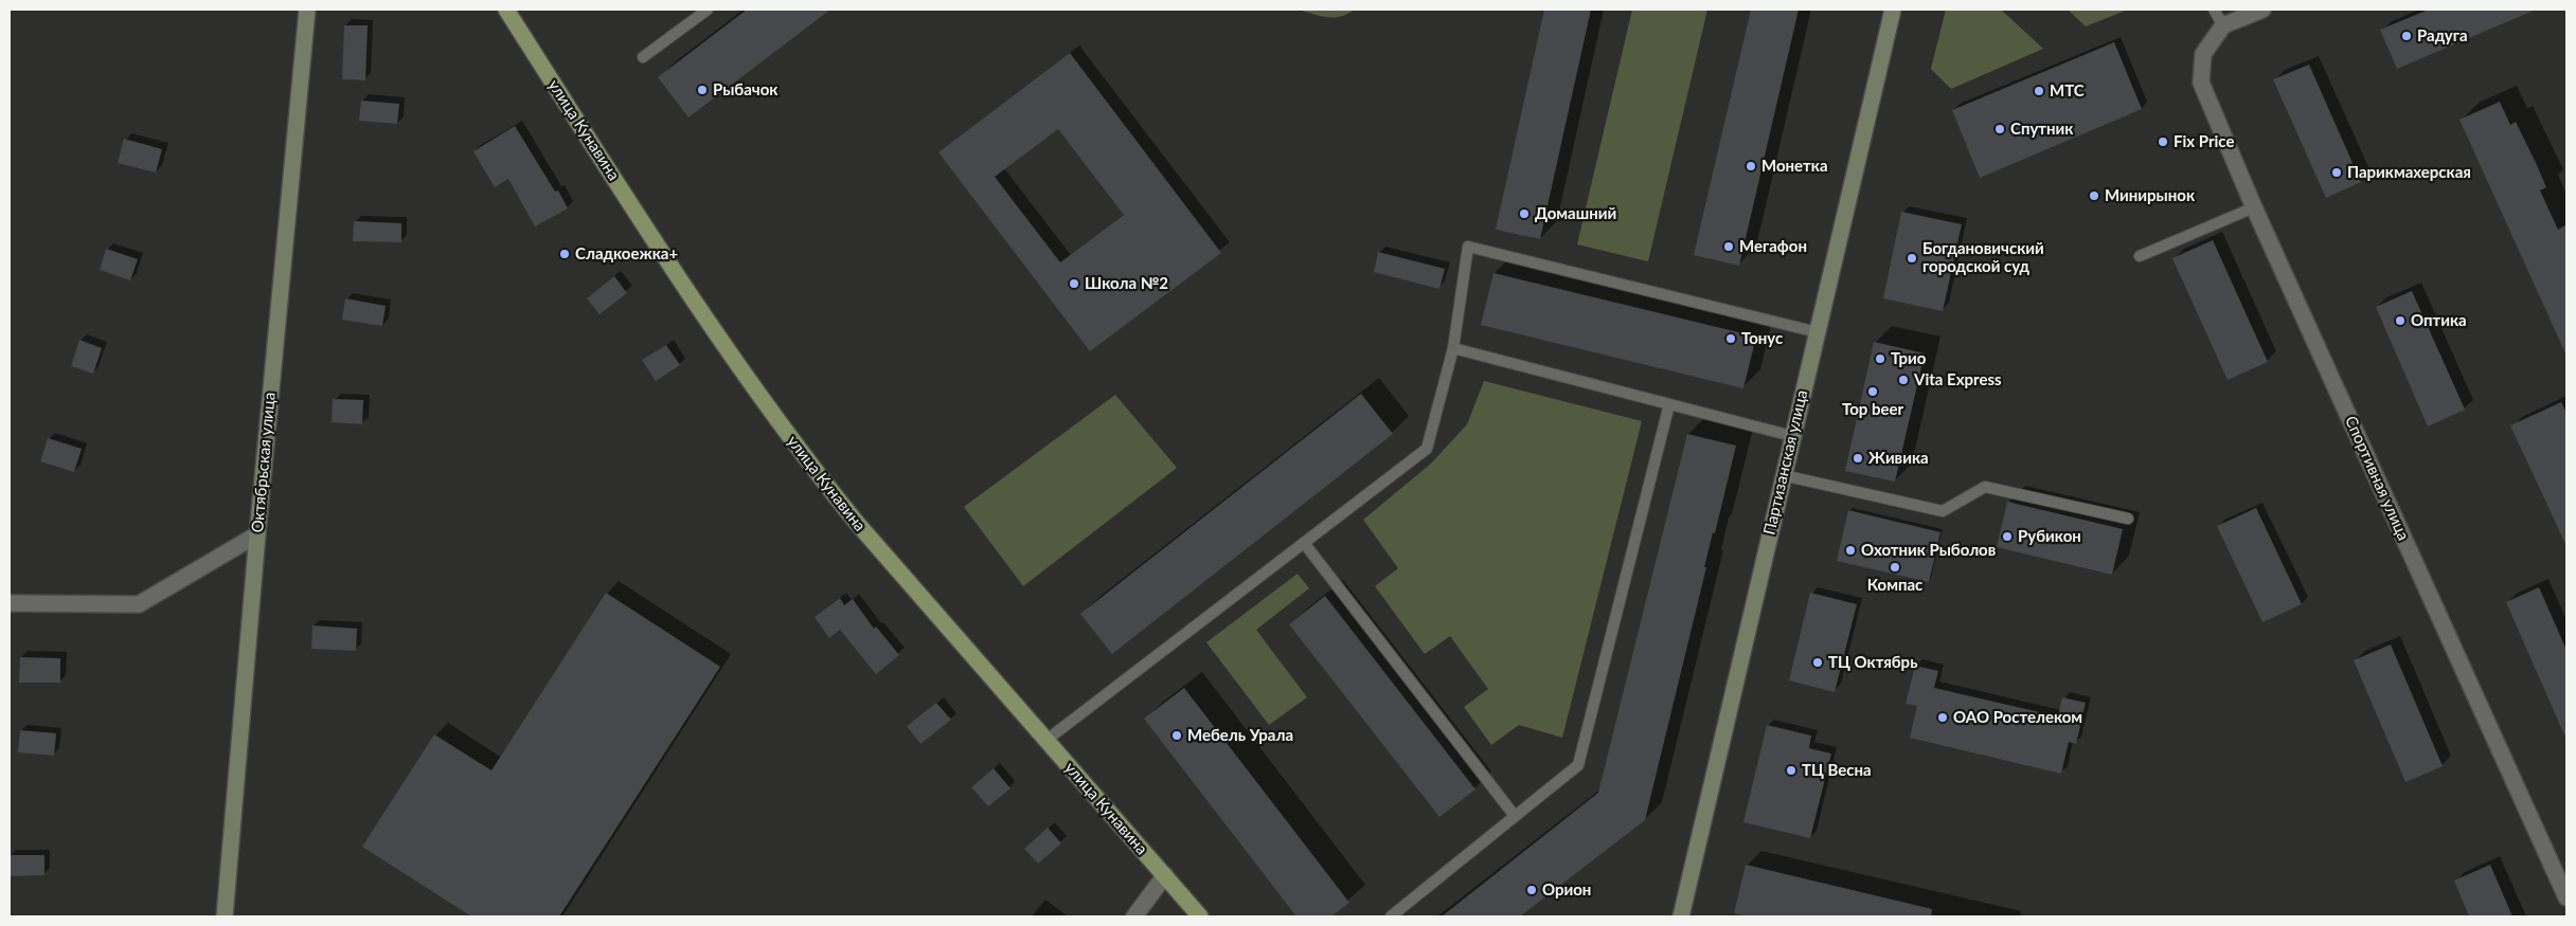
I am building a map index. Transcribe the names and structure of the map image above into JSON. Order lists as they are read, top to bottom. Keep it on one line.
{"streets":{"main road":["улица Кунавина"],"street":["Октябрьская улица","Партизанская улица","Спортивная улица"]},"places":["Радуга","Рыбачок","МТС","Спутник","Fix Price","Монетка","Парикмахерская","Минирынок","Домашний","Мегафон","Сладкоежка+","Богдановичский городской суд","Школа №2","Оптика","Тонус","Трио","Vita Express","Top beer","Живика","Рубикон","Охотник Рыболов","Компас","ТЦ Октябрь","ОАО Ростелеком","Мебель Урала","ТЦ Весна","Орион"]}
